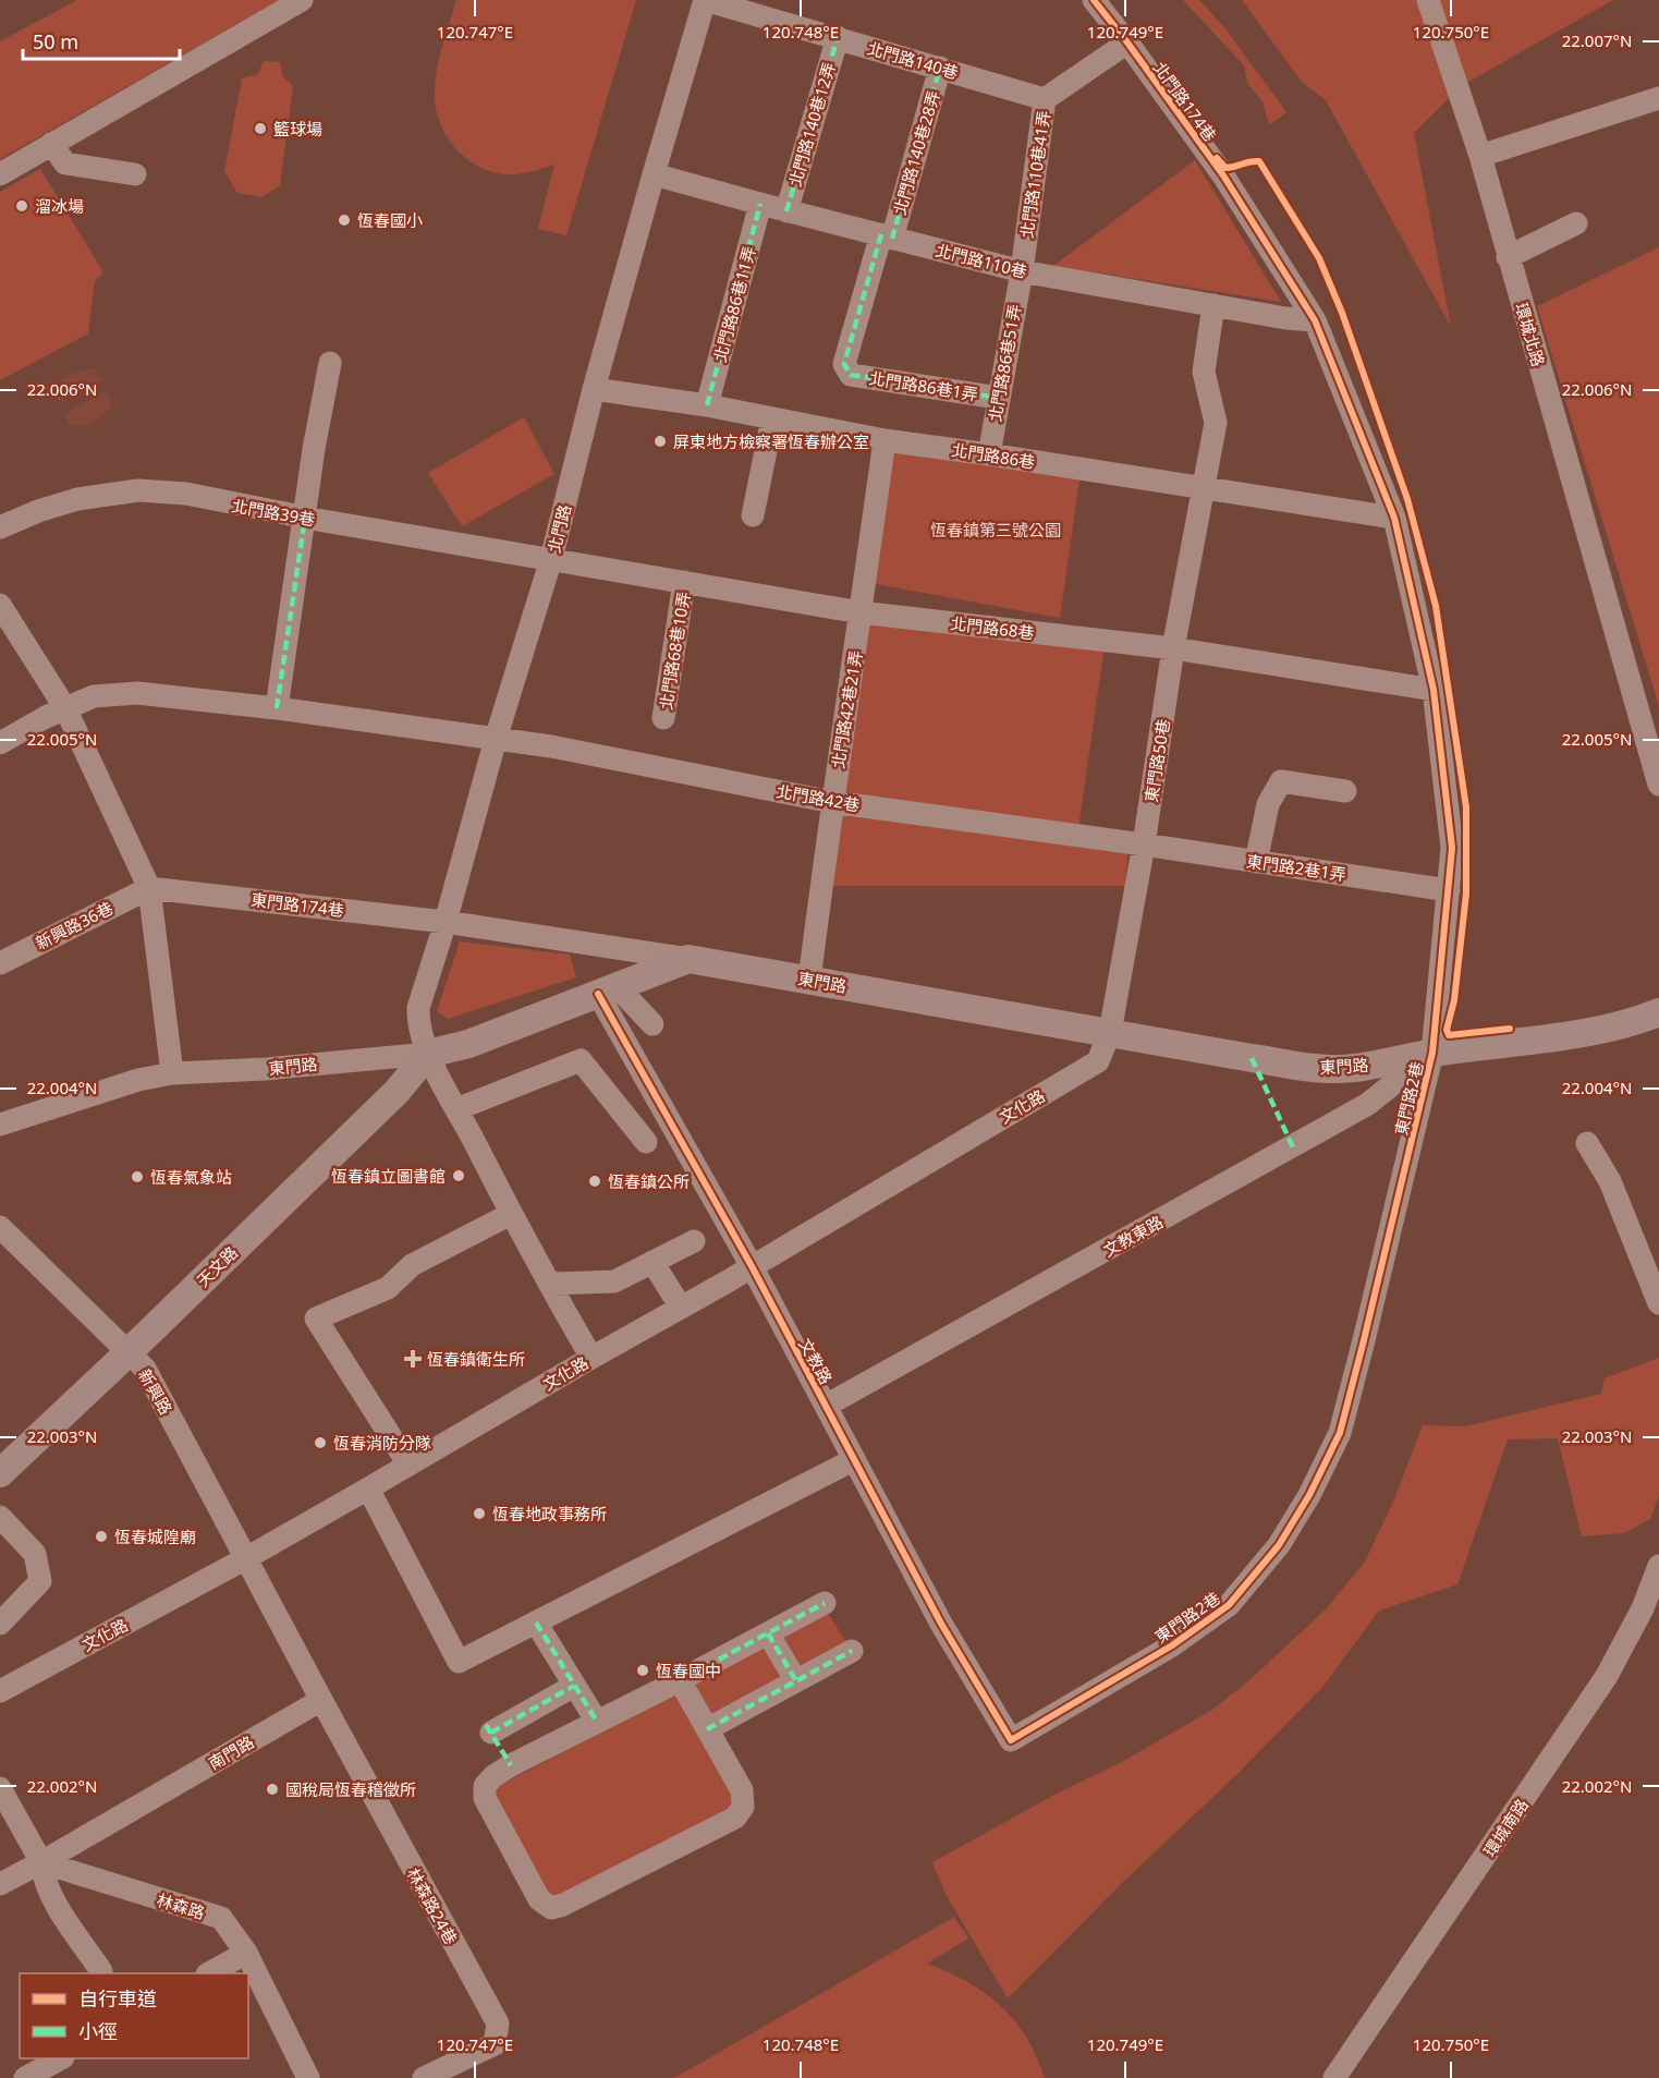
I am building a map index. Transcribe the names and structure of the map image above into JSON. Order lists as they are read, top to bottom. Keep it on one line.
{"streets":{"main road":["東門路","天文路"],"street":["北門路140巷","北門路174巷","北門路140巷12弄","北門路140巷28弄","北門路110巷41弄","北門路110巷","北門路86巷11弄","環城北路","北門路86巷51弄","北門路86巷1弄","北門路86巷","北門路39巷","北門路","北門路68巷","北門路68巷10弄","北門路42巷21弄","東門路50巷","北門路42巷","東門路2巷1弄","東門路174巷","新興路36巷","東門路2巷","文化路","文教東路","文教路","新興路","南門路","環城南路","林森路","林森路24巷"]},"crossings":[["北門路140巷","北門路140巷12弄"],["北門路140巷","北門路140巷28弄"],["北門路140巷","北門路110巷41弄"],["北門路140巷","北門路"],["北門路174巷","北門路110巷41弄"],["北門路174巷","北門路110巷"],["北門路174巷","東門路2巷"],["北門路140巷12弄","北門路110巷"],["北門路140巷28弄","北門路110巷"],["北門路140巷28弄","北門路86巷1弄"],["北門路110巷41弄","北門路110巷"],["北門路110巷41弄","北門路86巷51弄"],["北門路110巷","北門路86巷11弄"],["北門路110巷","北門路86巷51弄"],["北門路110巷","北門路"],["北門路110巷","東門路50巷"],["北門路110巷","東門路2巷"],["北門路86巷11弄","北門路86巷"],["北門路86巷51弄","北門路86巷1弄"],["北門路86巷51弄","北門路86巷"],["北門路86巷","北門路"],["北門路86巷","北門路42巷21弄"],["北門路86巷","東門路50巷"],["北門路86巷","東門路2巷"],["北門路39巷","北門路"],["北門路39巷","北門路68巷"],["北門路","北門路68巷"],["北門路","北門路42巷"],["北門路","東門路174巷"],["北門路","東門路"],["北門路","文化路"],["北門路","天文路"],["北門路68巷","北門路68巷10弄"],["北門路68巷","北門路42巷21弄"],["北門路68巷","東門路50巷"],["北門路68巷","東門路2巷"],["北門路42巷21弄","北門路42巷"],["北門路42巷21弄","東門路"],["東門路50巷","北門路42巷"],["東門路50巷","東門路2巷1弄"],["東門路50巷","東門路"],["東門路50巷","文化路"],["北門路42巷","東門路2巷1弄"],["東門路2巷1弄","東門路2巷"],["東門路174巷","新興路36巷"],["東門路174巷","東門路"],["東門路","東門路2巷"],["東門路","文化路"],["東門路","文教東路"],["東門路","天文路"],["東門路","文教路"],["東門路2巷","文教東路"],["東門路2巷","文教路"],["文化路","文教路"],["文化路","新興路"],["文教東路","文教路"],["天文路","新興路"],["南門路","林森路"],["南門路","林森路24巷"]],"parks":["恆春鎮第三號公園"],"places":{"other":["籃球場","溜冰場","恆春國小","屏東地方檢察署恆春辦公室","恆春鎮立圖書館","恆春氣象站","恆春鎮公所","恆春消防分隊","恆春地政事務所","恆春城隍廟","恆春國中","國稅局恆春稽徵所"],"health":["恆春鎮衛生所"]},"legend":["自行車道","小徑"],"scale_bar":"50 m","coordinates":["120.747°E","120.748°E","120.749°E","120.750°E","22.007°N","22.006°N","22.005°N","22.004°N","22.003°N","22.002°N"]}
